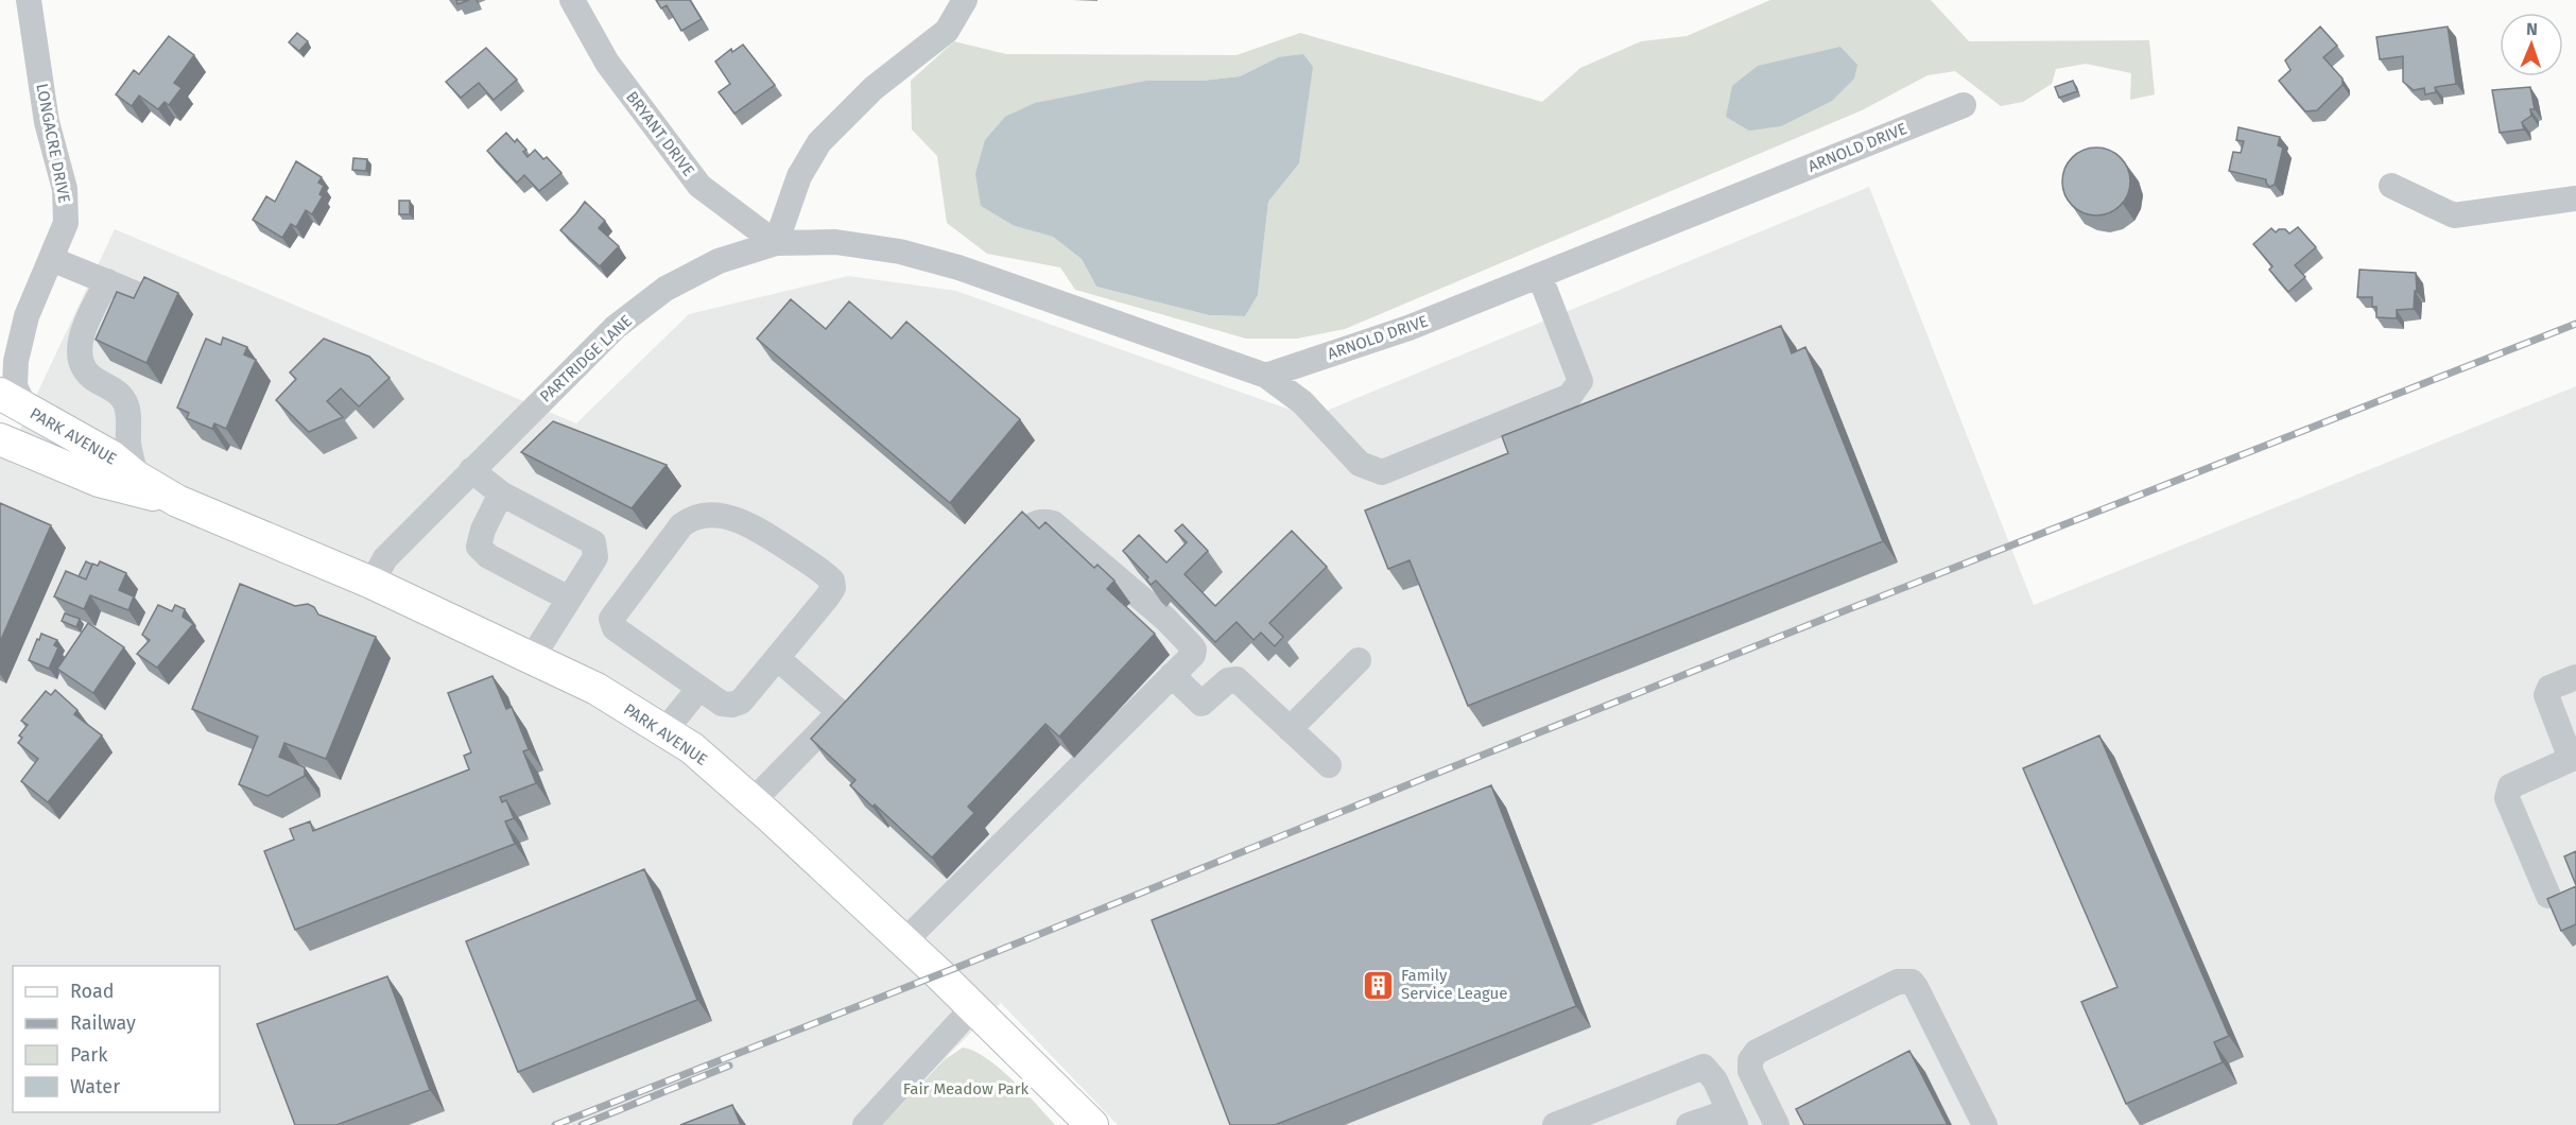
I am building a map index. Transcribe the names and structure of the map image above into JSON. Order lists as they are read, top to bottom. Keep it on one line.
{"streets":{"main road":["PARK AVENUE"],"street":["BRYANT DRIVE","LONGACRE DRIVE","ARNOLD DRIVE","PARTRIDGE LANE"]},"crossings":[["BRYANT DRIVE","PARTRIDGE LANE"],["LONGACRE DRIVE","PARK AVENUE"],["PARTRIDGE LANE","PARK AVENUE"]],"parks":["Fair Meadow Park"],"places":{"building":["Family Service League"]},"legend":["Road","Railway","Park","Water"],"north":"top"}
